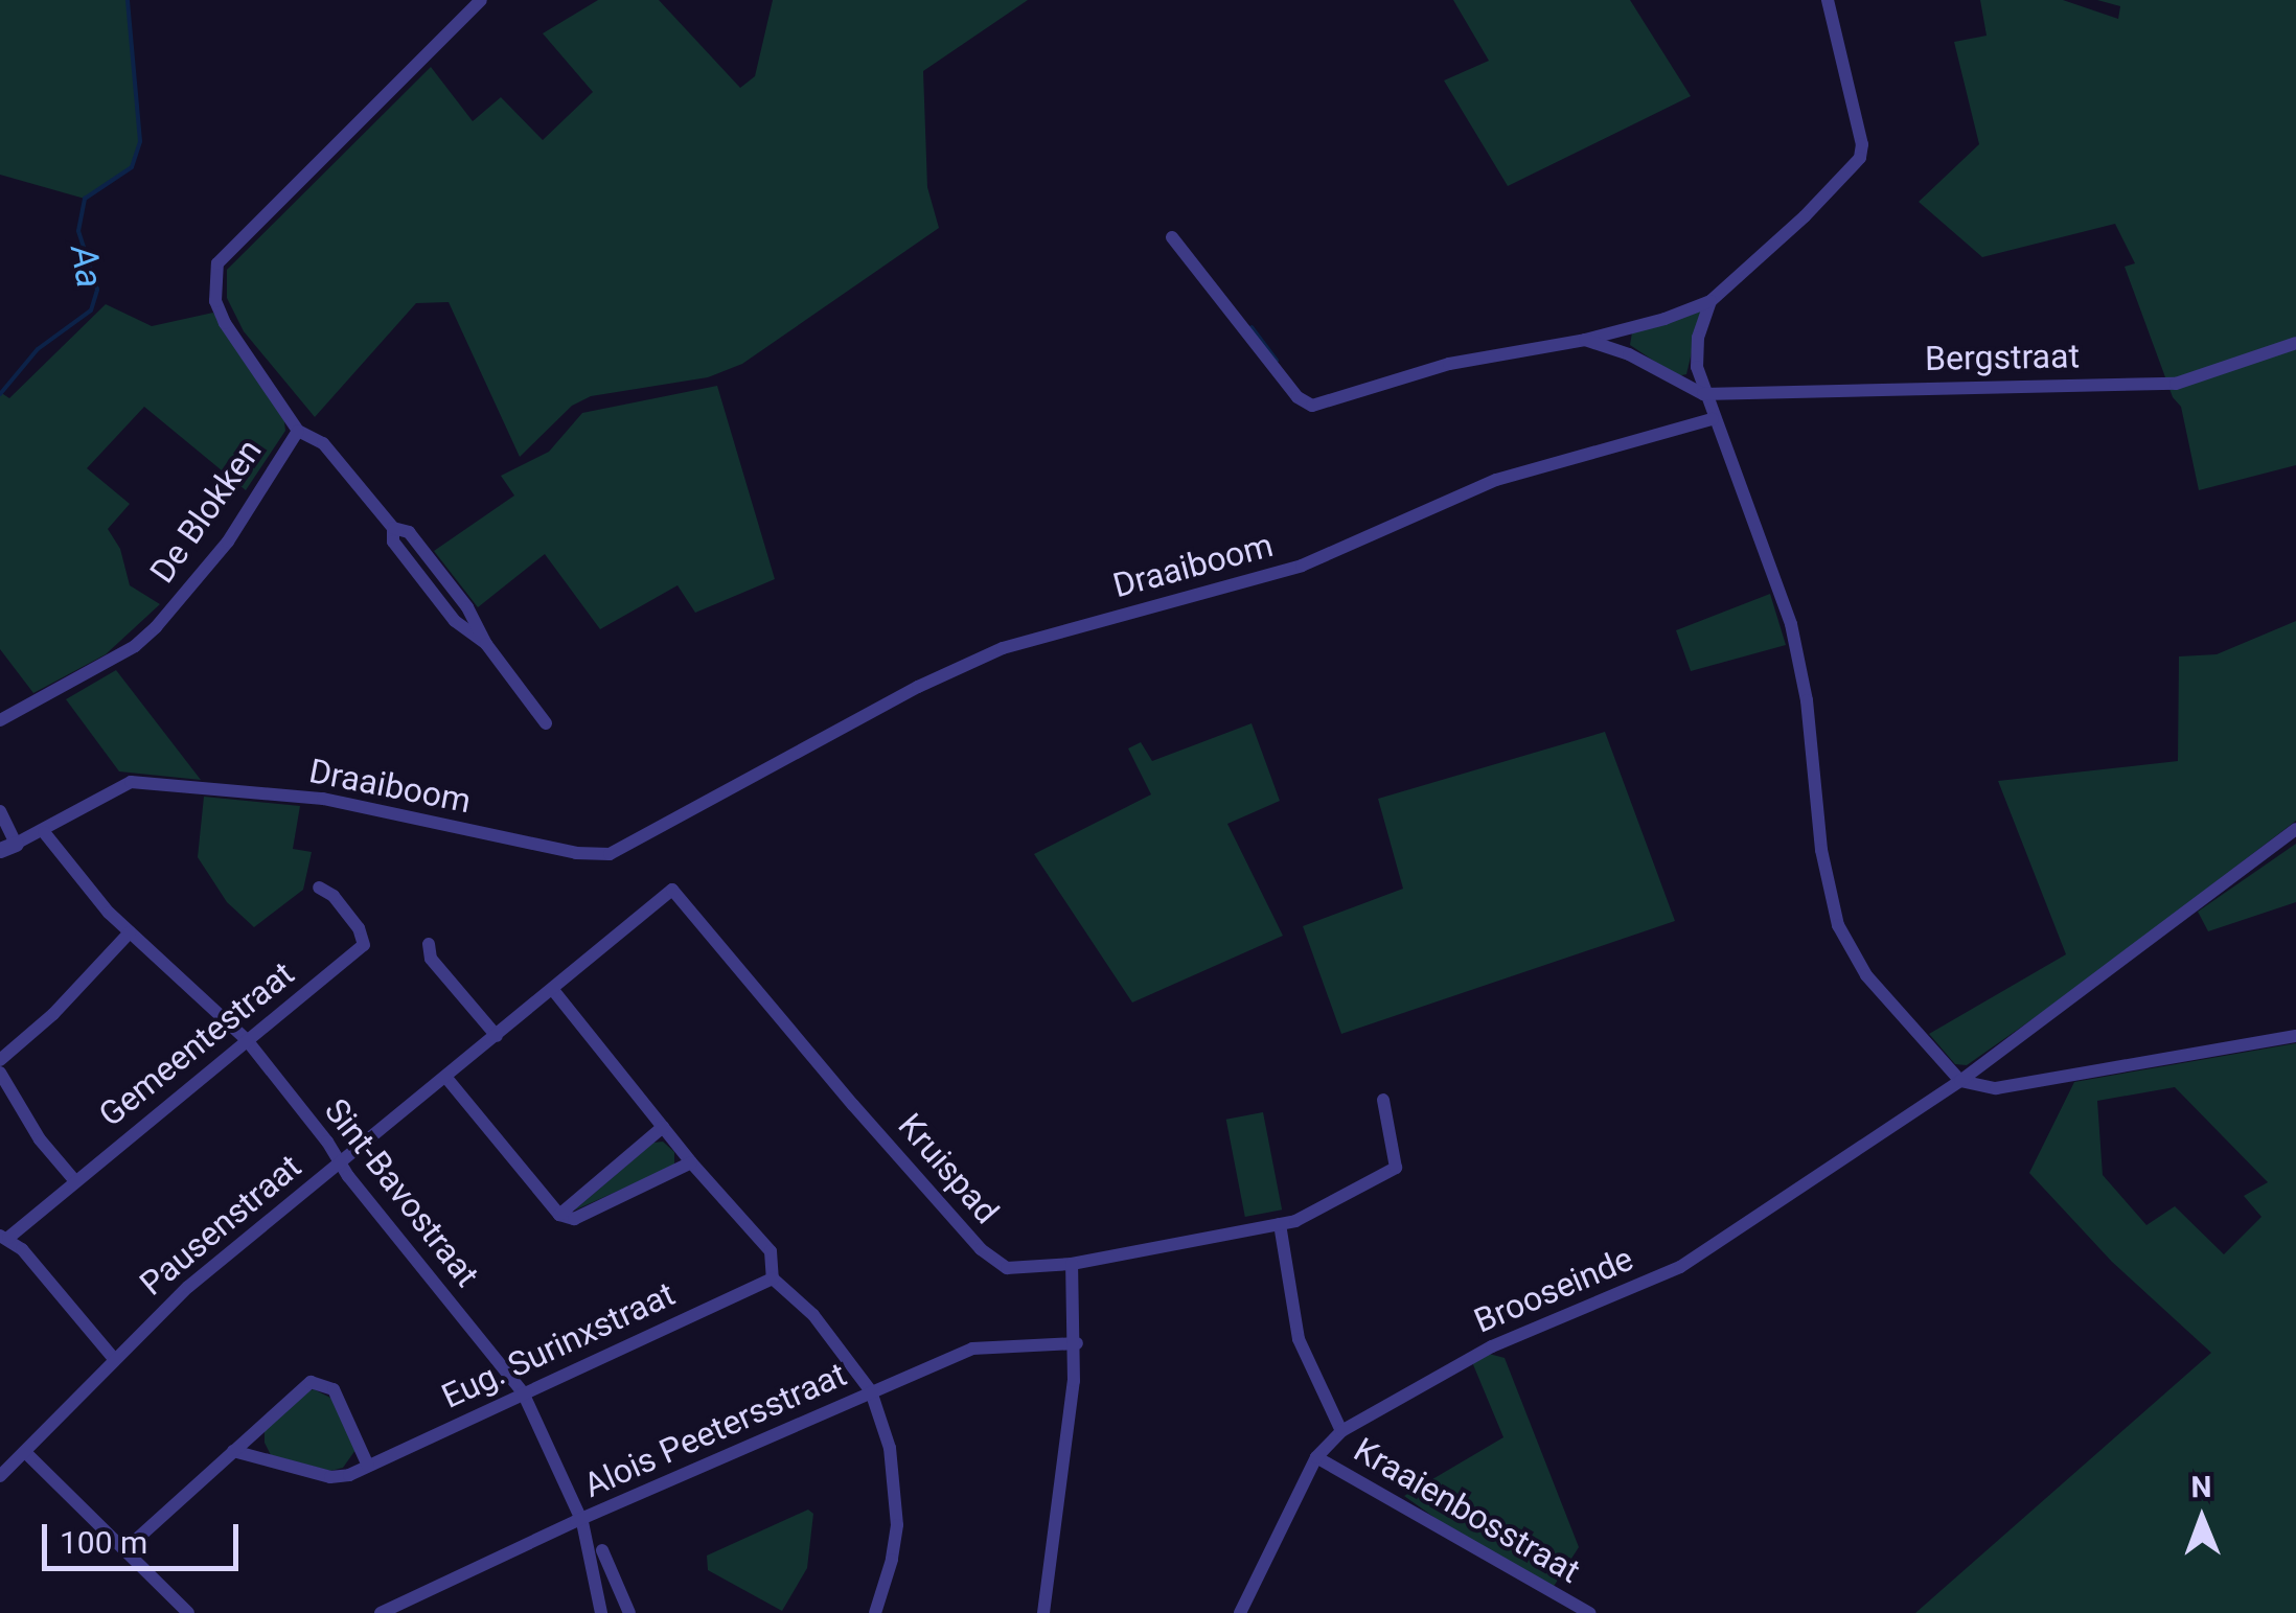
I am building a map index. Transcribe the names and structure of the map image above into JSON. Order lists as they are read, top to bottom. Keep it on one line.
{"streets":{"street":["Bergstraat","De Blokken","Draaiboom","Gemeentestraat","Kruispad","Sint-Bavostraat","Pausenstraat","Brooseinde","Eug. Surinxstraat","Alois Peetersstraat","Kraaienbosstraat"]},"crossings":[["Draaiboom","Sint-Bavostraat"],["Gemeentestraat","Sint-Bavostraat"],["Kruispad","Pausenstraat"],["Sint-Bavostraat","Pausenstraat"],["Sint-Bavostraat","Eug. Surinxstraat"],["Sint-Bavostraat","Alois Peetersstraat"],["Brooseinde","Kraaienbosstraat"]],"water":["Aa"],"scale_bar":"100 m","north":"top"}
